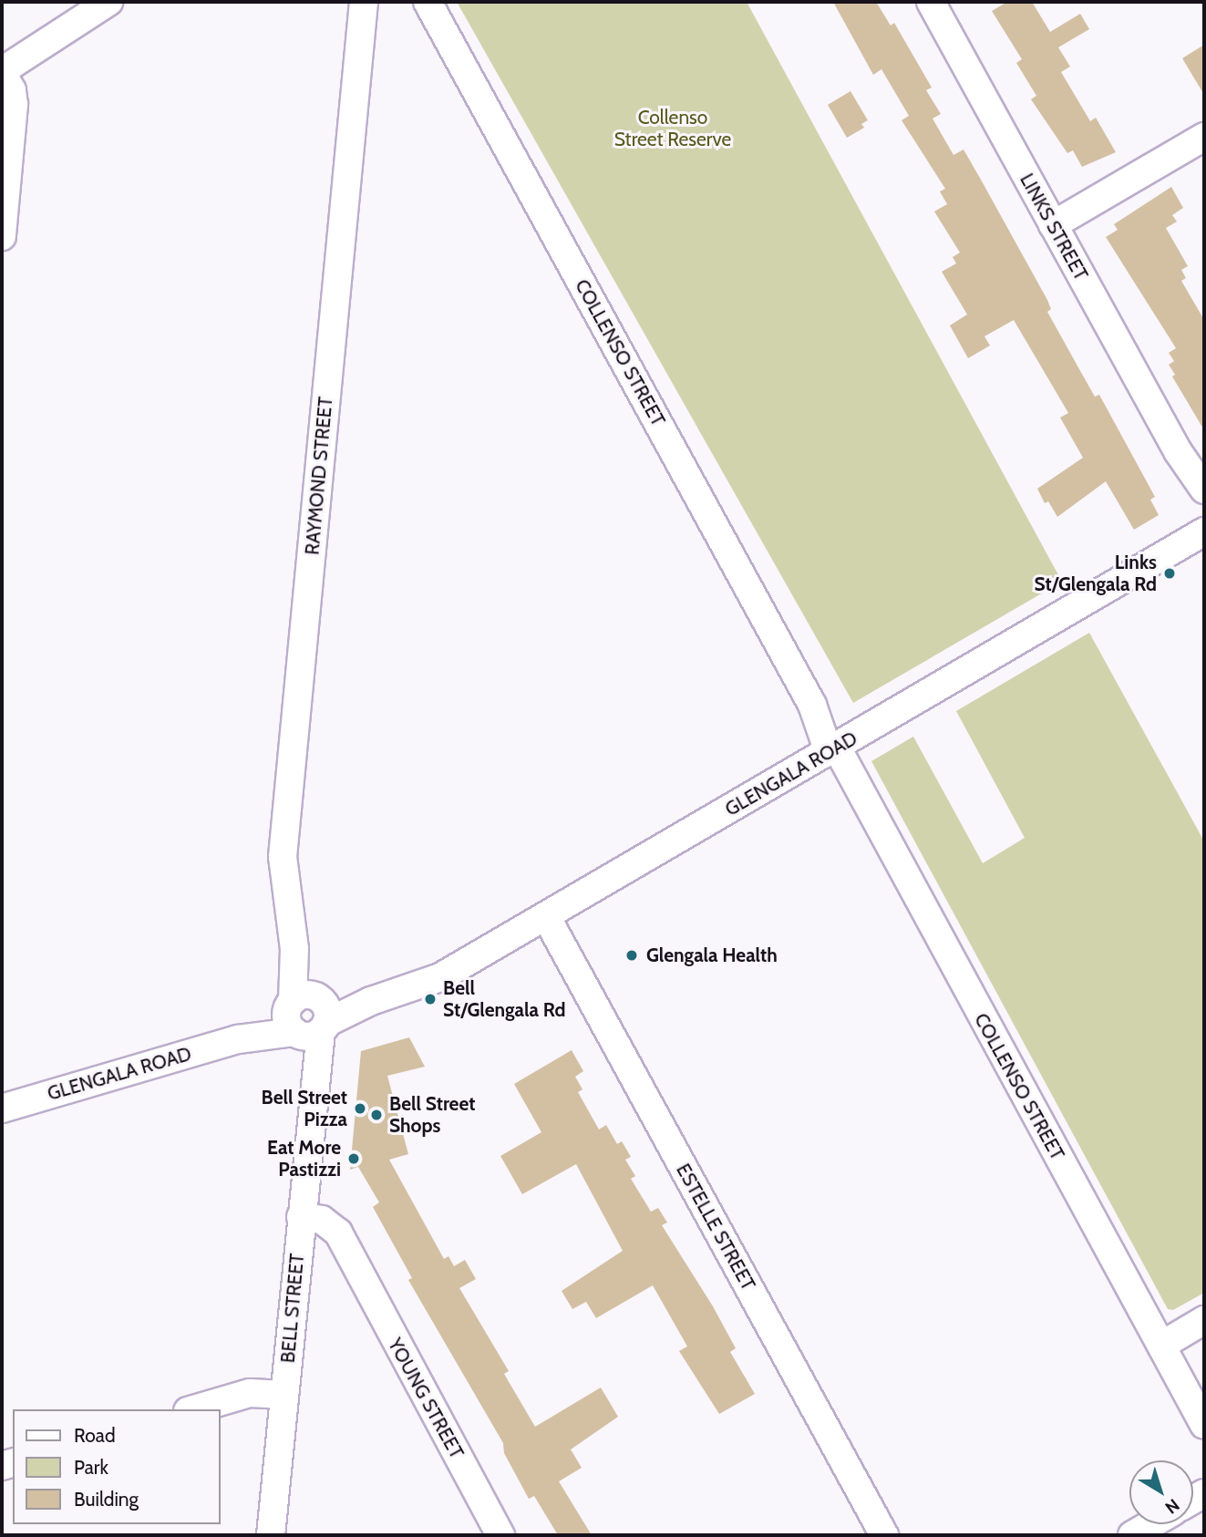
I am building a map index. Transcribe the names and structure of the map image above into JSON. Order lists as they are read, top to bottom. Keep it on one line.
{"streets":{"street":["LINKS STREET","COLLENSO STREET","RAYMOND STREET","GLENGALA ROAD","ESTELLE STREET","BELL STREET","YOUNG STREET"]},"crossings":[["COLLENSO STREET","GLENGALA ROAD"],["RAYMOND STREET","GLENGALA ROAD"],["RAYMOND STREET","BELL STREET"],["GLENGALA ROAD","ESTELLE STREET"],["GLENGALA ROAD","BELL STREET"],["BELL STREET","YOUNG STREET"]],"parks":["Collenso Street Reserve"],"places":["Links St/Glengala Rd","Glengala Health","Bell St/Glengala Rd","Bell Street Pizza","Bell Street Shops","Eat More Pastizzi"],"legend":["Road","Park","Building"],"north":"bottom right"}
